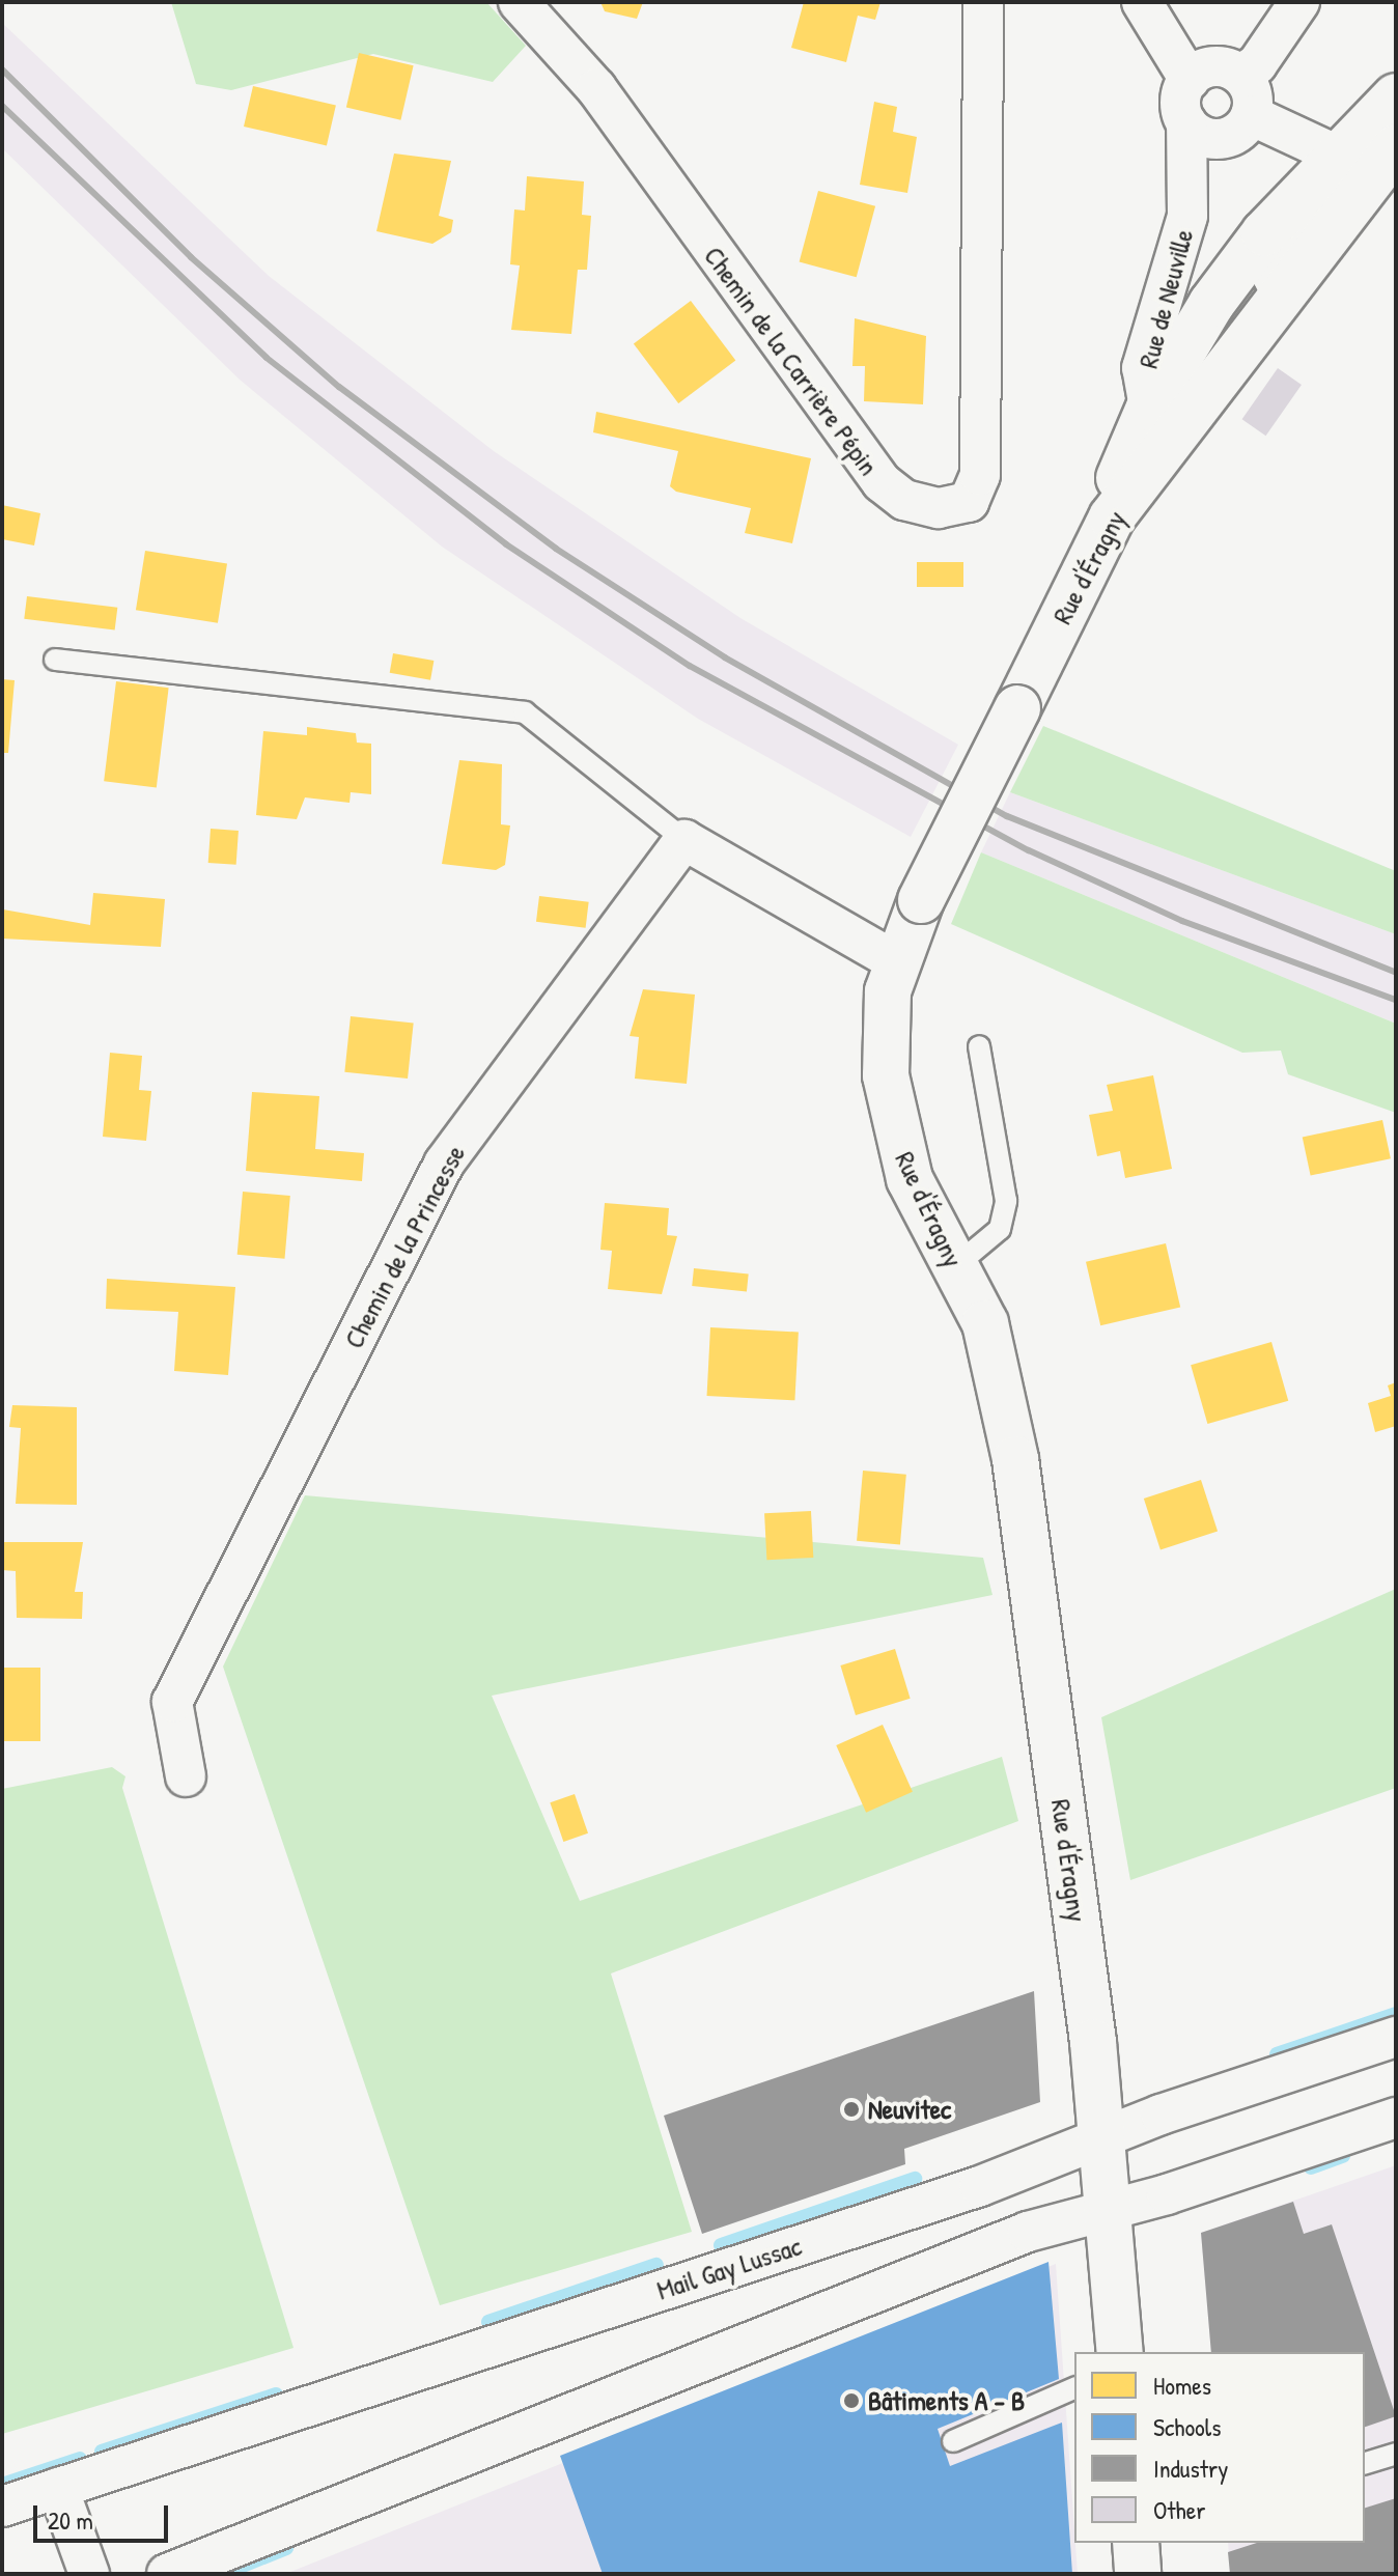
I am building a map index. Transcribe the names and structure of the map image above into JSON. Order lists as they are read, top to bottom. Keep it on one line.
{"streets":{"street":["Rue de Neuville","Chemin de la Carrière Pépin","Rue d'Éragny","Chemin de la Princesse","Mail Gay Lussac"]},"crossings":[["Rue de Neuville","Rue d'Éragny"],["Rue d'Éragny","Mail Gay Lussac"]],"places":["Neuvitec","Bâtiments A - B"],"legend":["Homes","Schools","Industry","Other"],"scale_bar":"20 m"}
